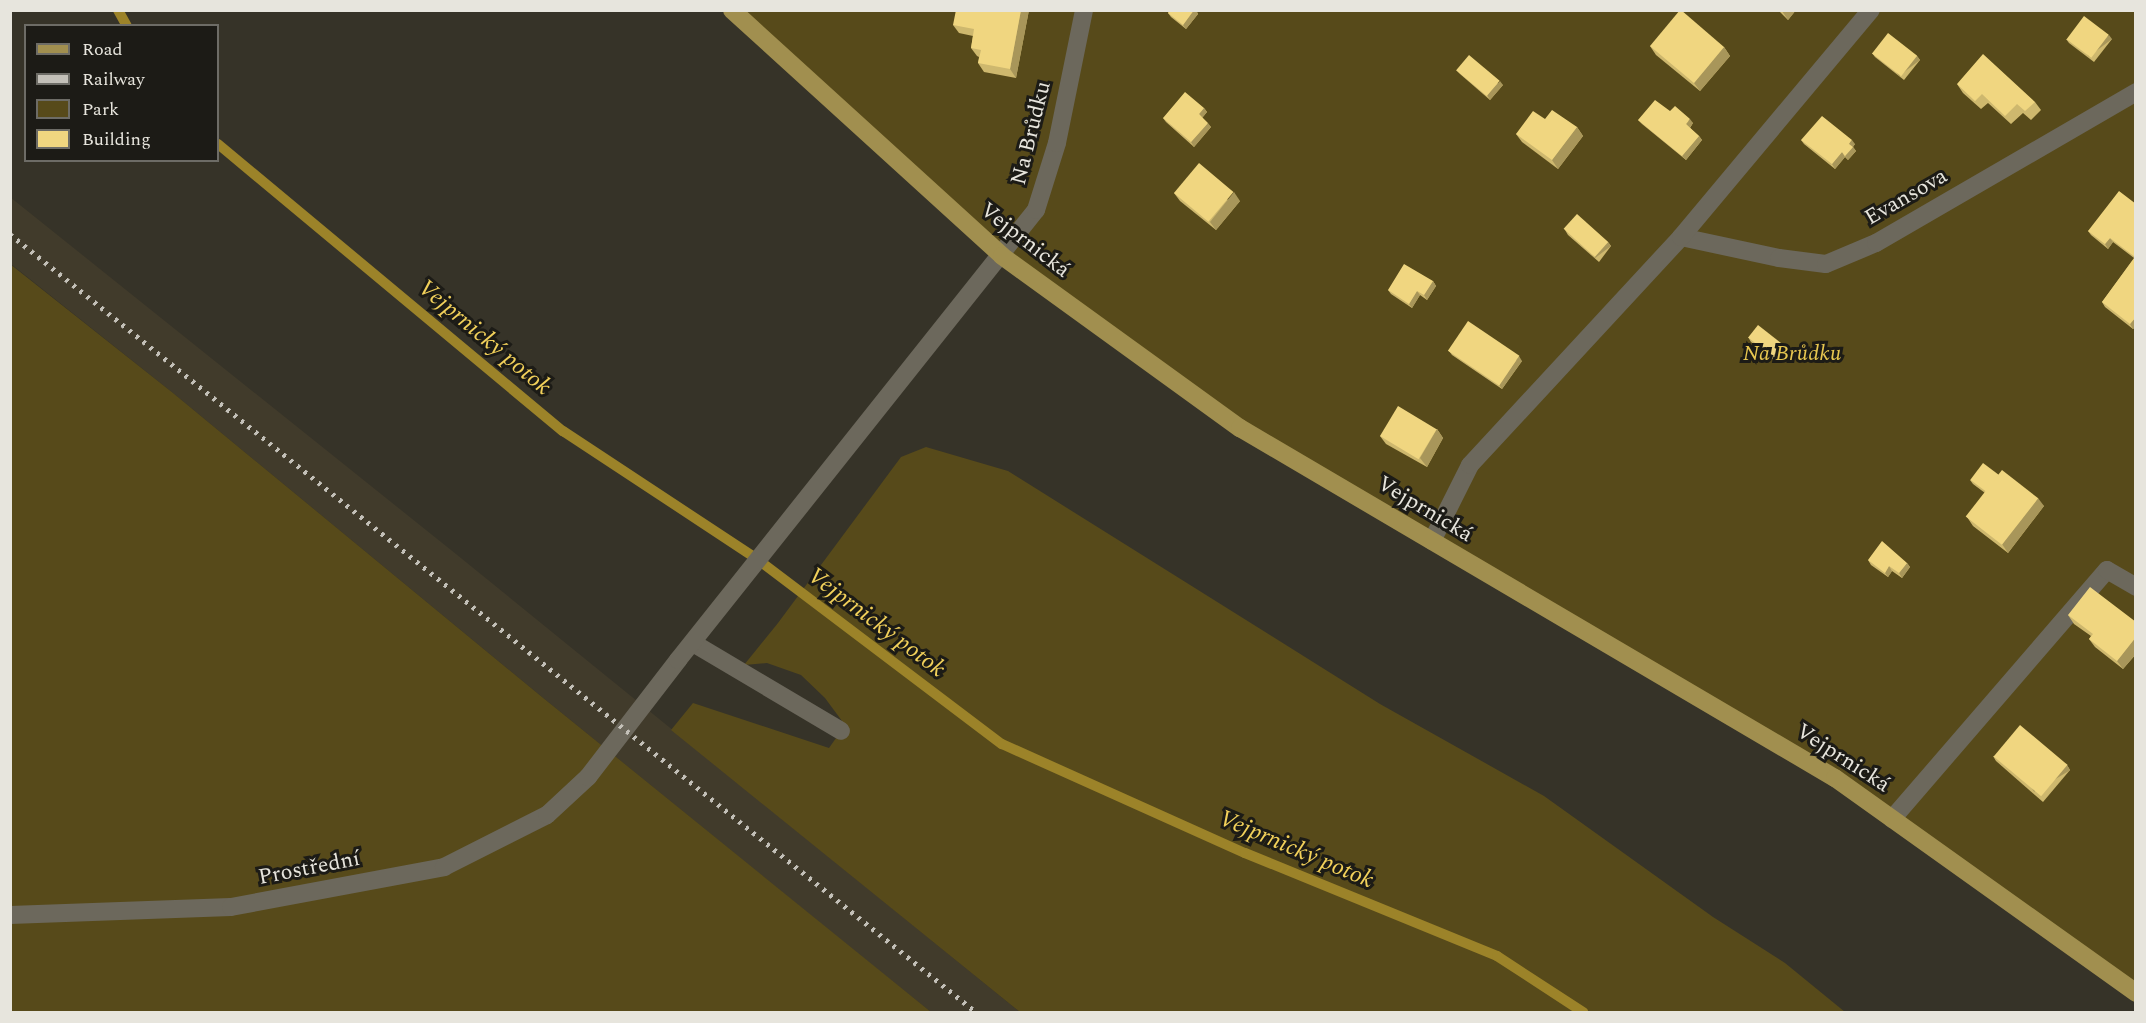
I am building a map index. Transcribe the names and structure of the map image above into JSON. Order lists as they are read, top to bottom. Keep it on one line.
{"streets":{"main road":["Vejprnická"],"street":["Na Brůdku","Evansova","Prostřední"]},"crossings":[["Na Brůdku","Vejprnická"],["Na Brůdku","Prostřední"]],"water":["Vejprnický potok"],"parks":["Na Brůdku"],"legend":["Road","Railway","Park","Building"]}
